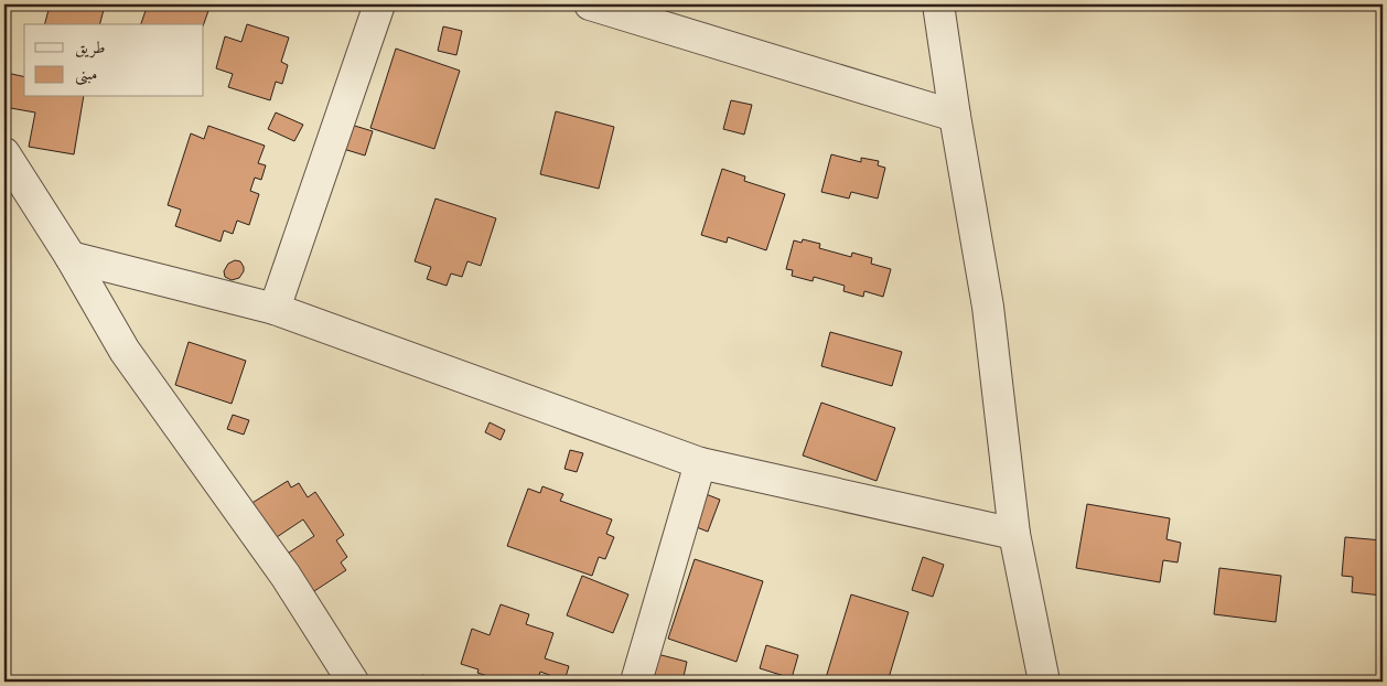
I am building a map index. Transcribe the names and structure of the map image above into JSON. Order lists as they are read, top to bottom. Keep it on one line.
{"legend":["طريق","مبنى"]}
